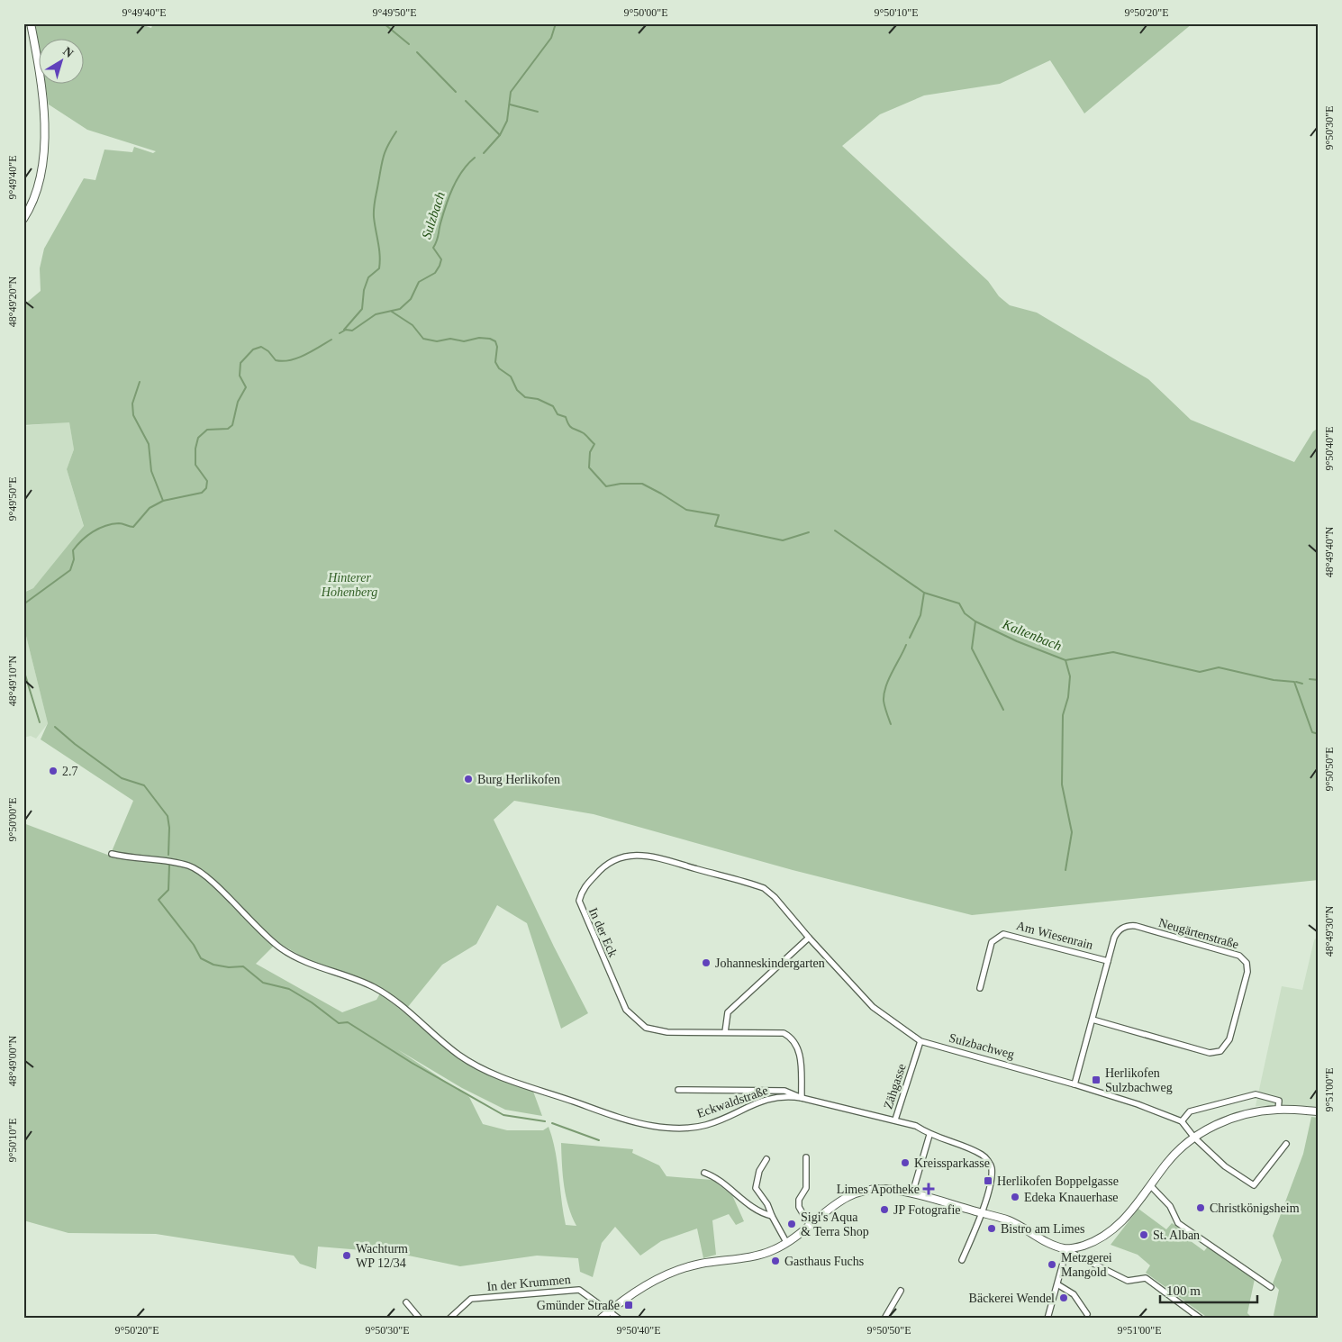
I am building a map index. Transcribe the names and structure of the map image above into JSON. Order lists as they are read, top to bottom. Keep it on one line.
{"streets":{"street":["In der Eck","Neugärtenstraße","Am Wiesenrain","Sulzbachweg","Zähgasse","Eckwaldstraße","In der Krummen"]},"crossings":[["In der Eck","Sulzbachweg"],["In der Eck","Eckwaldstraße"],["Neugärtenstraße","Am Wiesenrain"],["Neugärtenstraße","Sulzbachweg"],["Sulzbachweg","Zähgasse"],["Zähgasse","Eckwaldstraße"]],"water":["Sulzbach","Kaltenbach"],"parks":["Hinterer Hohenberg"],"places":{"other":["2.7","Burg Herlikofen","Johanneskindergarten","Kreissparkasse","Edeka Knauerhase","Christkönigsheim","JP Fotografie","Sigi's Aqua & Terra Shop","Bistro am Limes","St. Alban","Wachturm WP 12/34","Gasthaus Fuchs","Metzgerei Mangold","Bäckerei Wendel"],"transit":["Herlikofen Sulzbachweg","Herlikofen Boppelgasse","Gmünder Straße"],"health":["Limes Apotheke"]},"scale_bar":"100 m","north":"top right","coordinates":["9°49'40\"E","9°49'50\"E","9°50'00\"E","9°50'10\"E","9°50'20\"E","9°50'30\"E","48°49'20\"N","9°50'40\"E","48°49'40\"N","48°49'10\"N","9°50'50\"E","48°49'30\"N","48°49'00\"N","9°51'00\"E"]}
